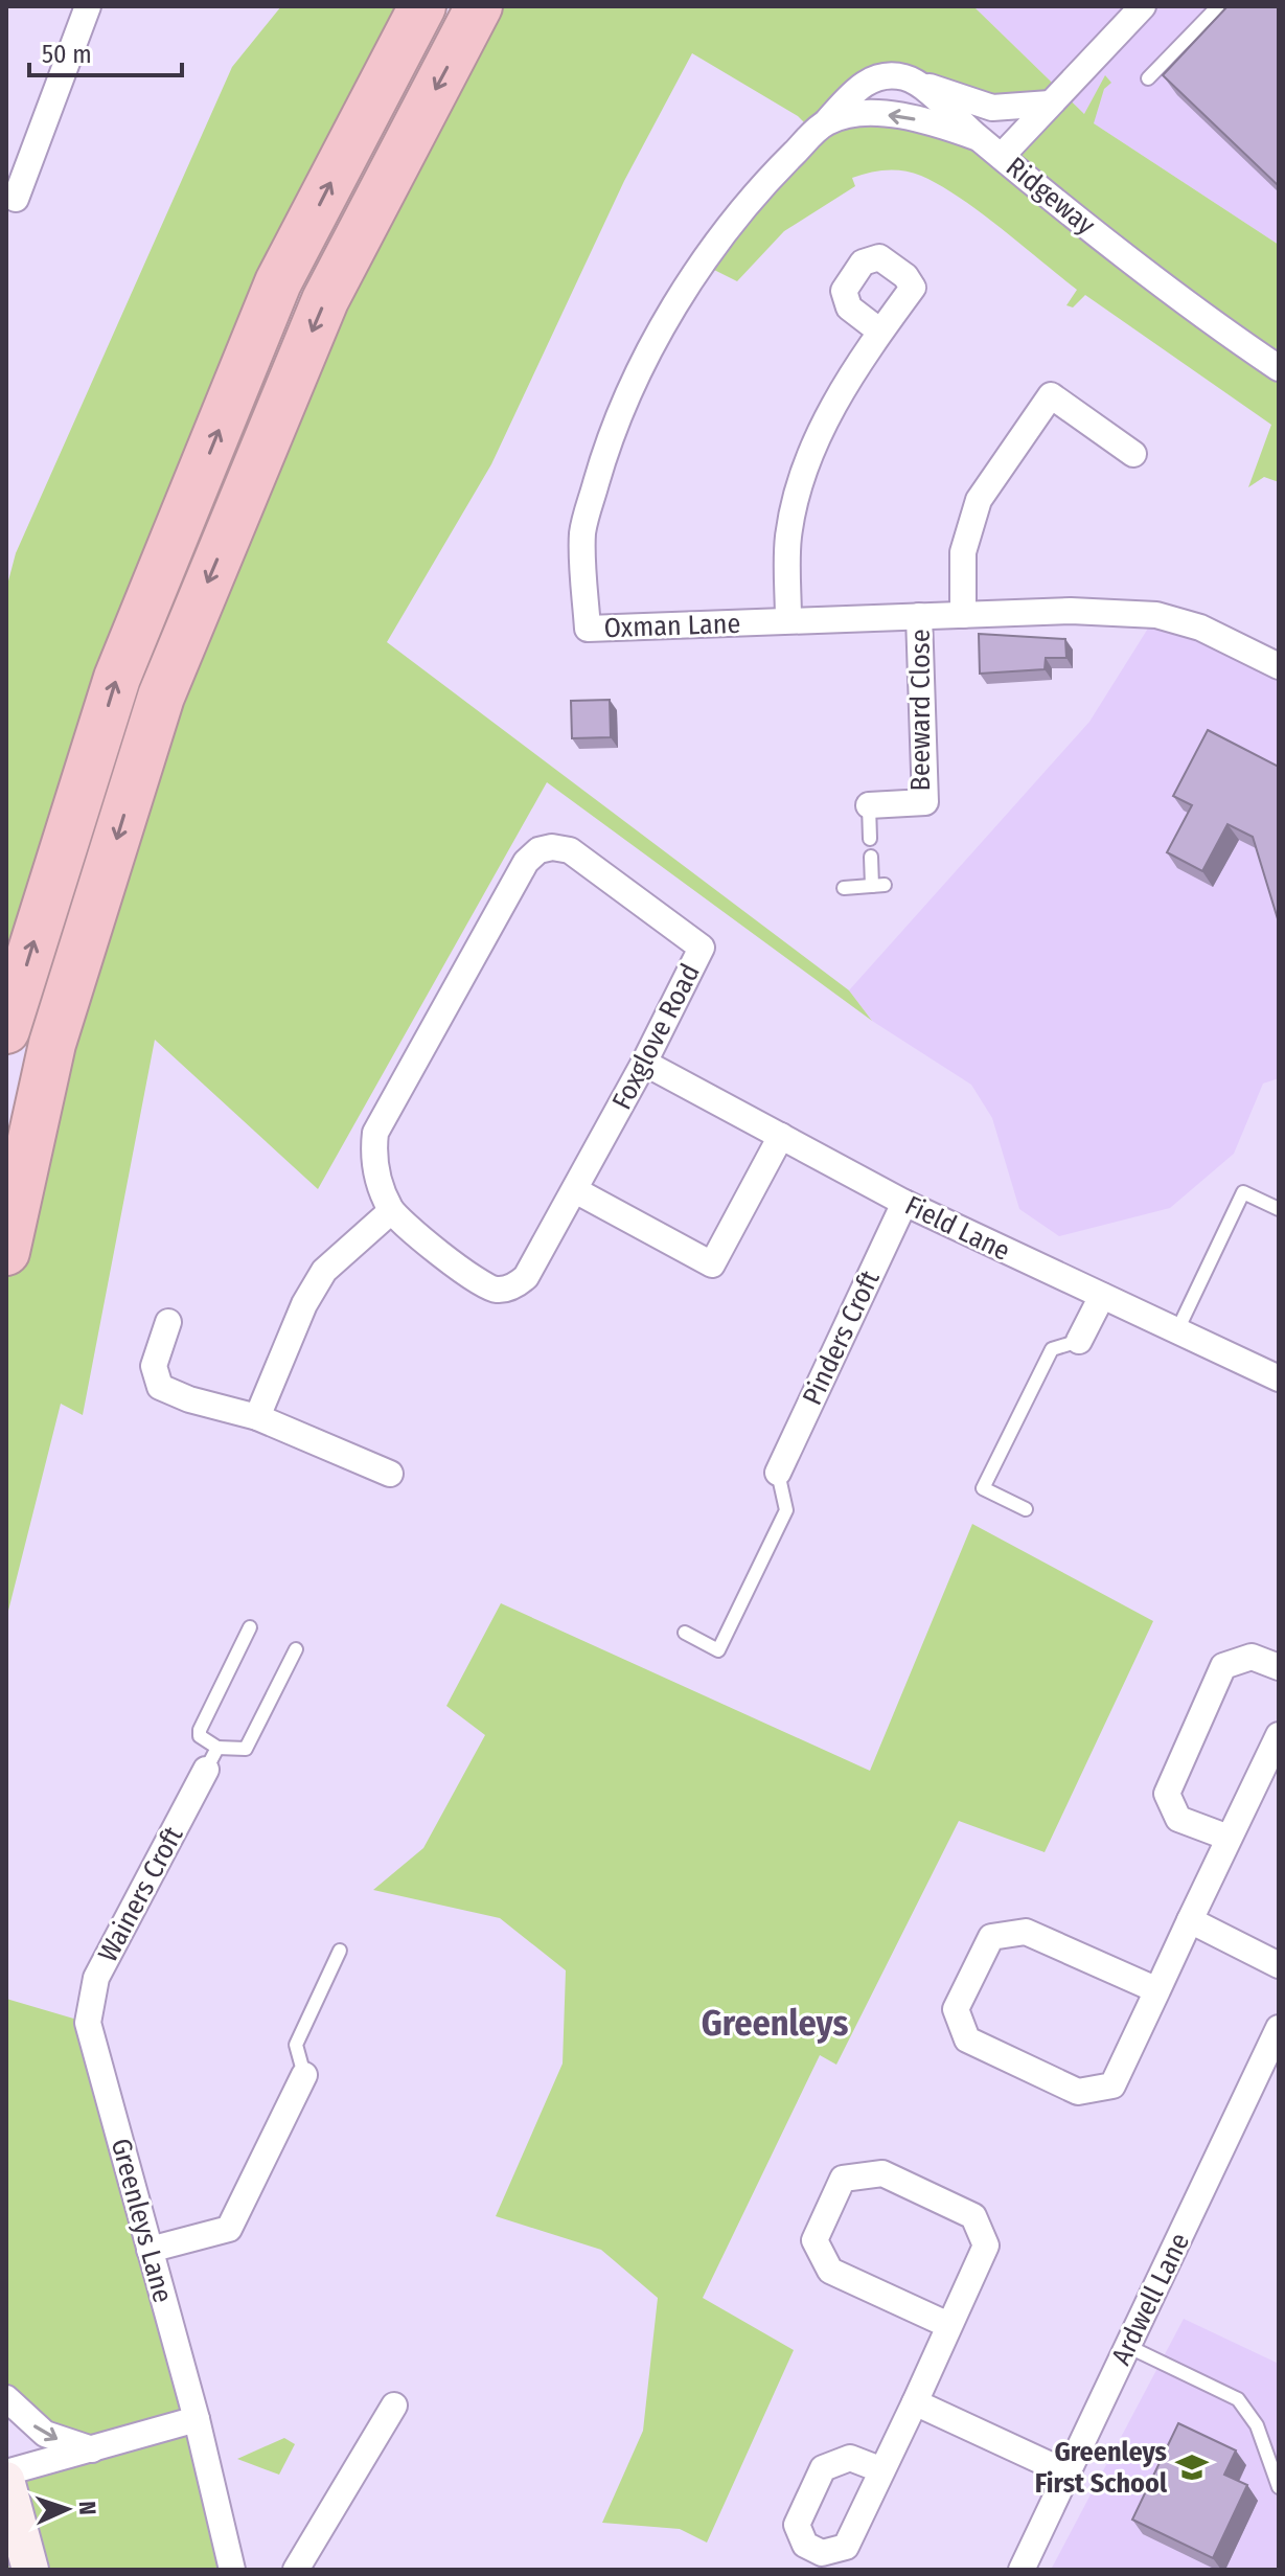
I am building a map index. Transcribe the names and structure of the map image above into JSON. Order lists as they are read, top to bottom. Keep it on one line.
{"streets":{"street":["Ridgeway","Oxman Lane","Beeward Close","Foxglove Road","Field Lane","Pinders Croft","Wainers Croft","Greenleys Lane","Ardwell Lane"]},"crossings":[["Oxman Lane","Beeward Close"],["Foxglove Road","Field Lane"],["Field Lane","Pinders Croft"],["Wainers Croft","Greenleys Lane"]],"districts":["Greenleys"],"places":{"school or university":["Greenleys First School"]},"scale_bar":"50 m","north":"right"}
